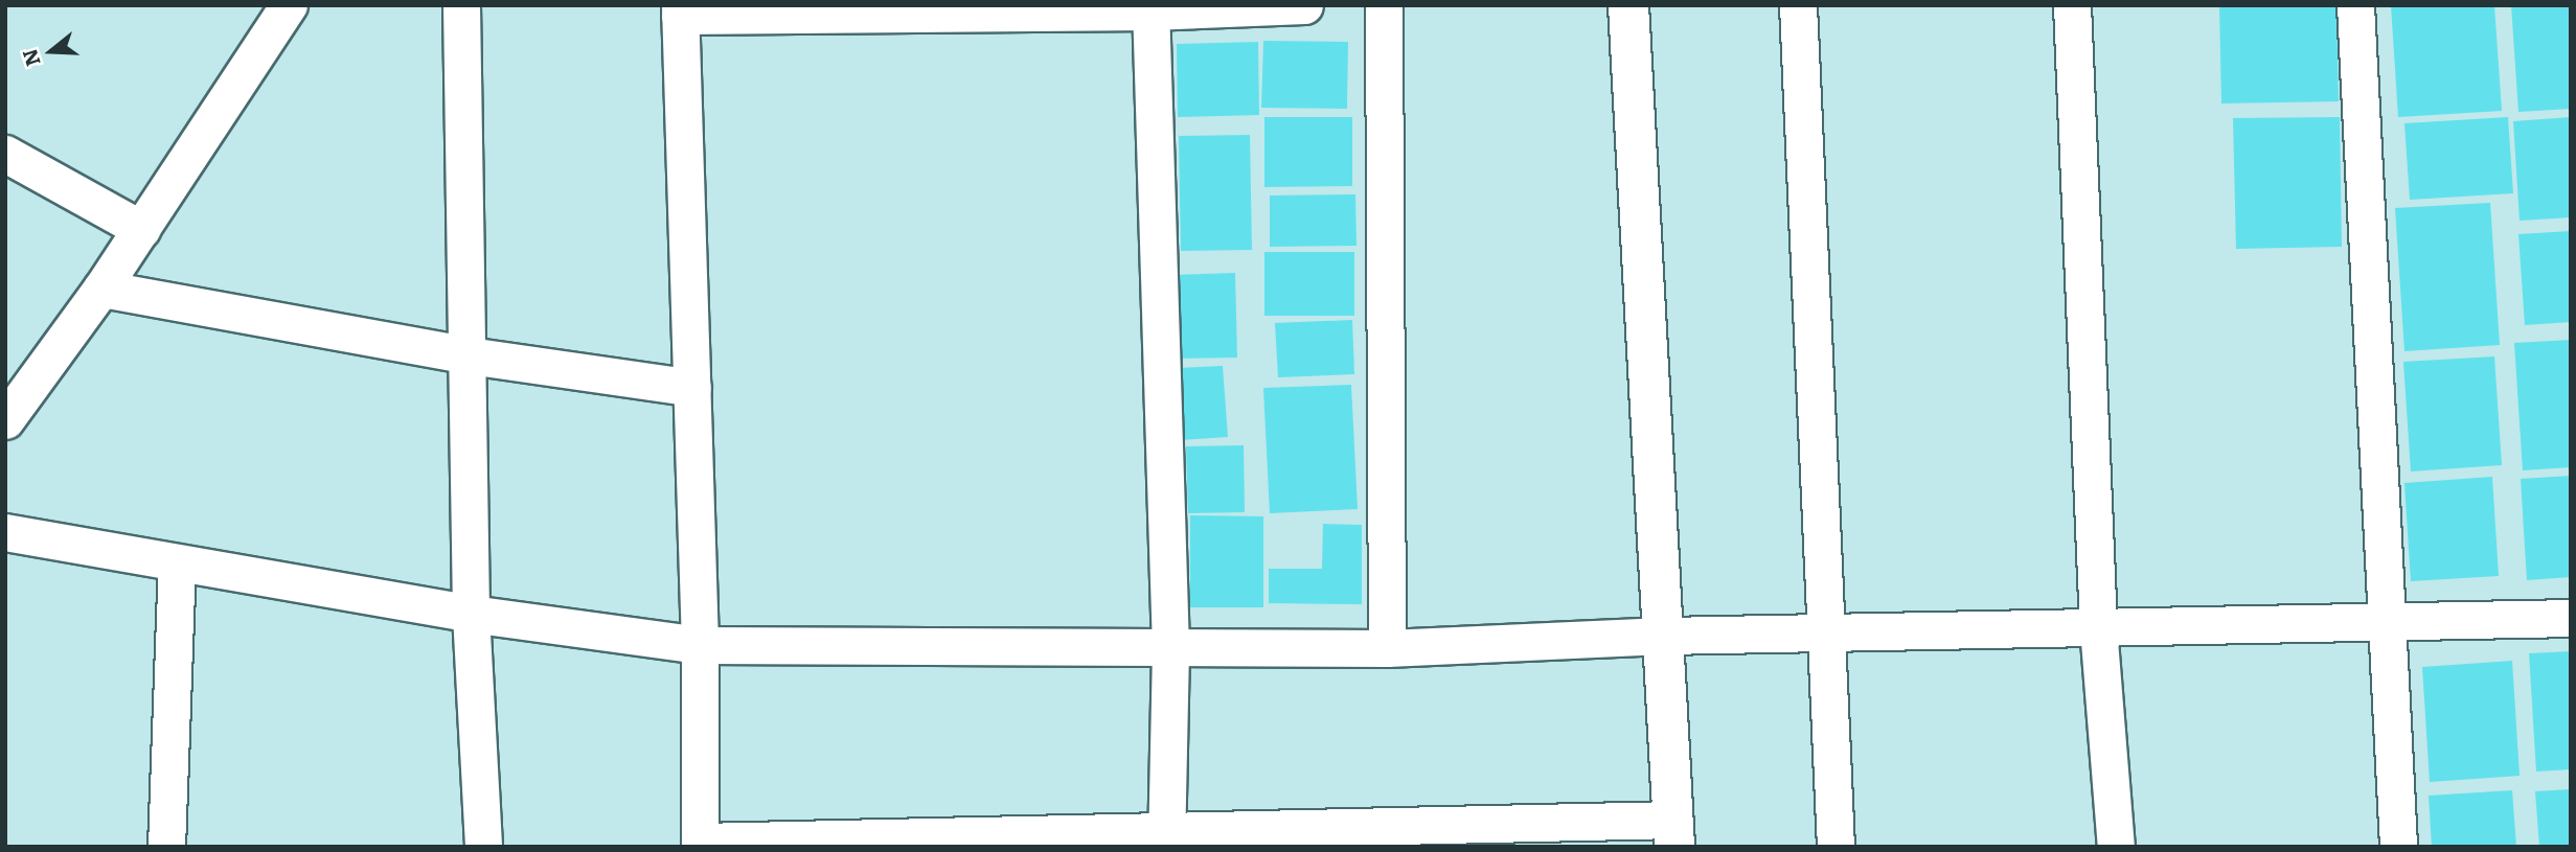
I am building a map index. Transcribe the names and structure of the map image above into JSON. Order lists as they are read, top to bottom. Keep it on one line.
{"north":"left"}
